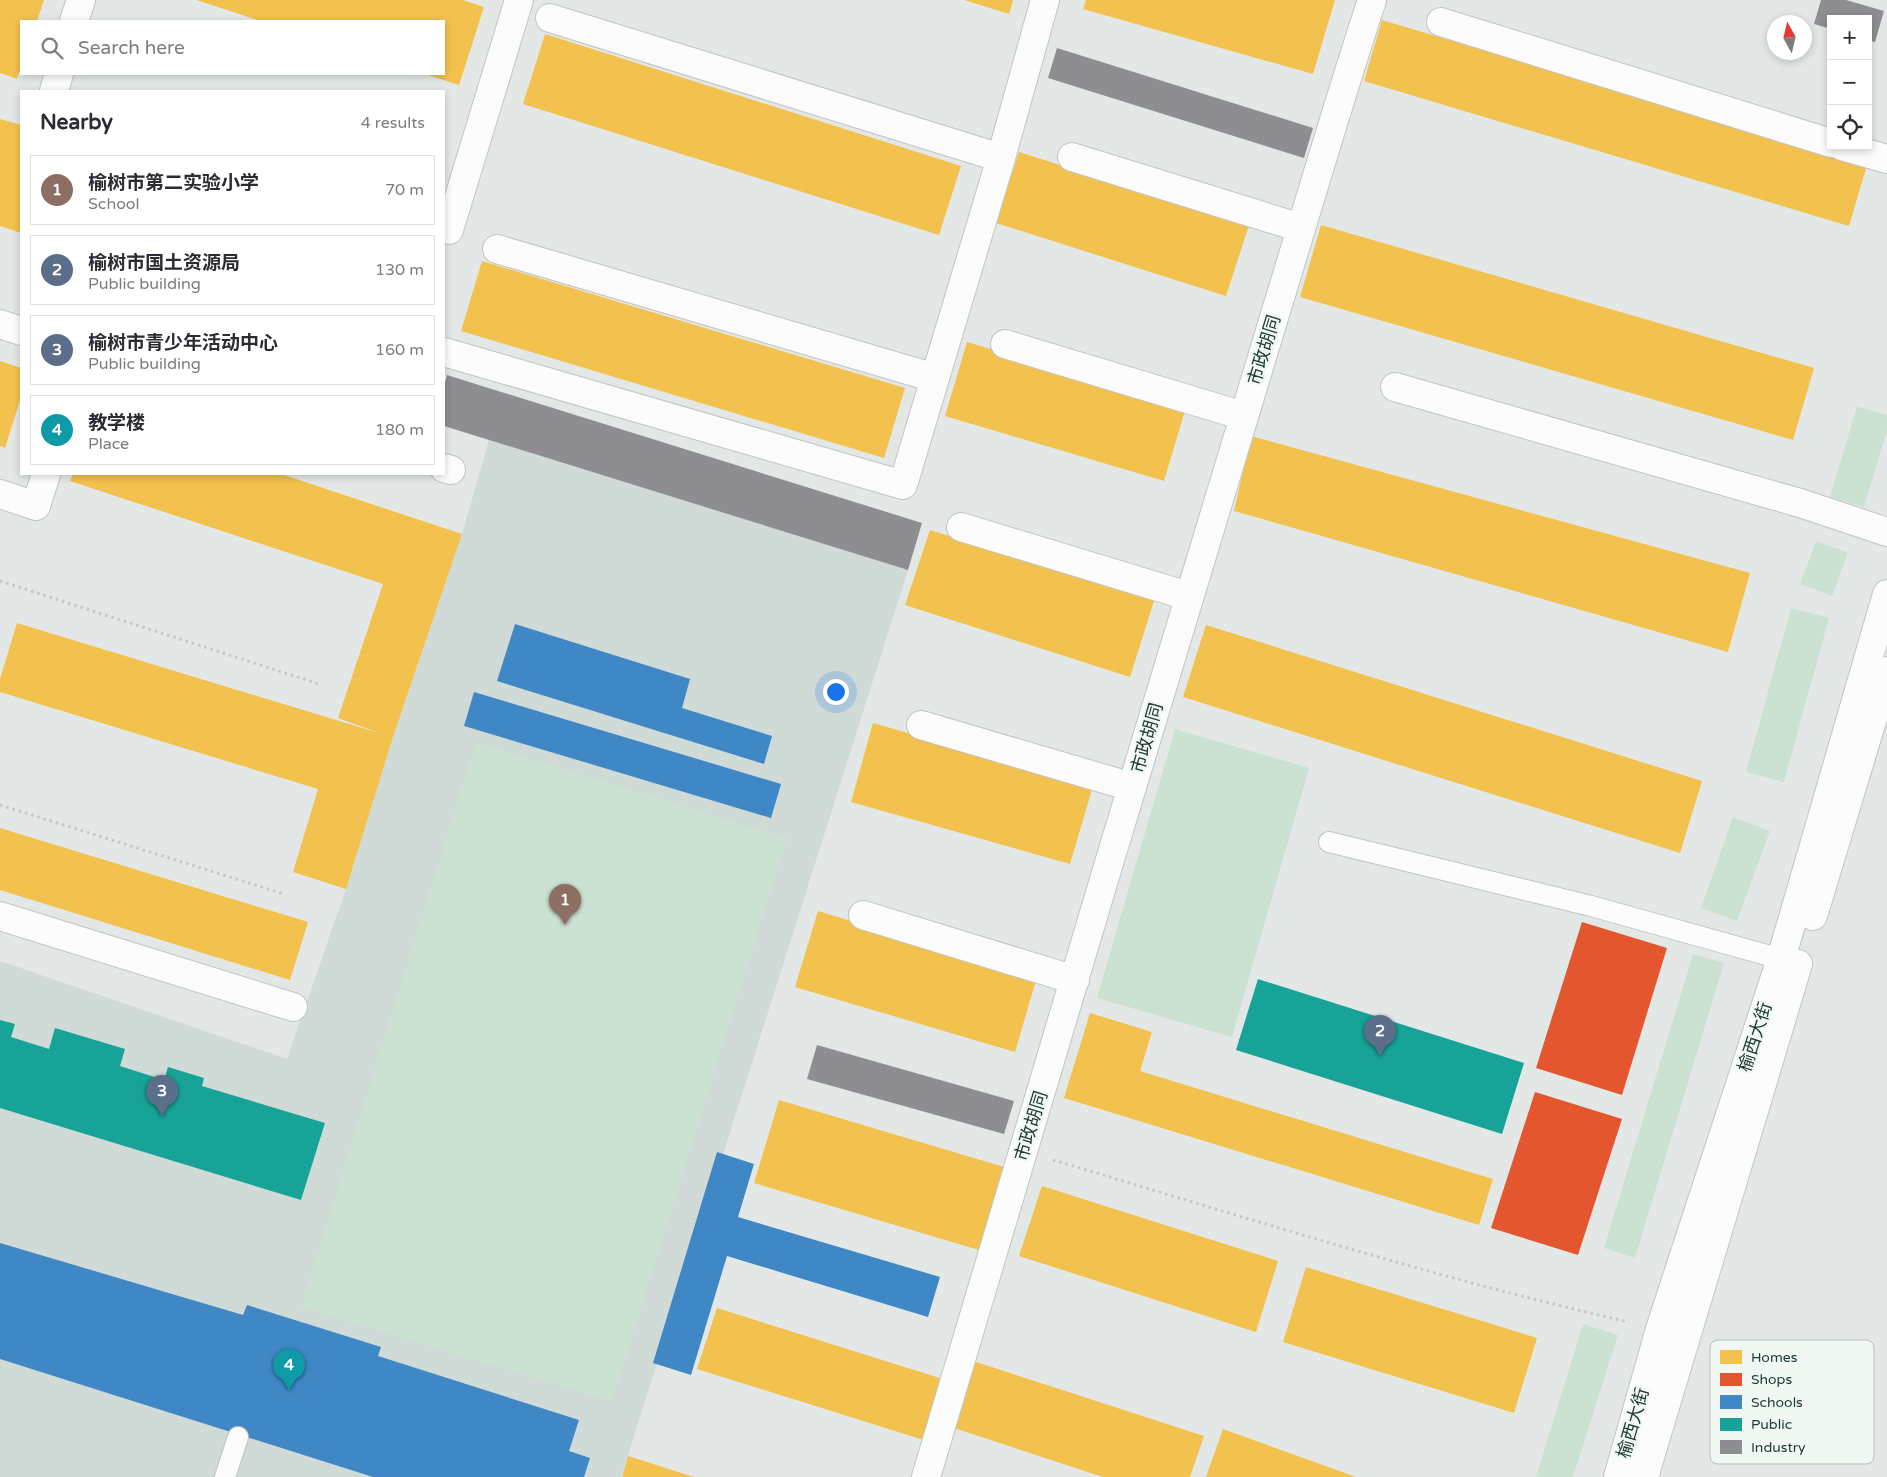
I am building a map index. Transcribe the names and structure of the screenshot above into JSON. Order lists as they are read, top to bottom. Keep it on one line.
{"streets":{"street":["市政胡同","榆西大街"]},"legend":["Homes","Shops","Schools","Public","Industry"],"north":"top","page":{"map_buttons":["+","−"],"search":"Search here","heading":["Nearby","4 results"],"list":[{"mark":"1","name":"榆树市第二实验小学","note":"School","value":"70 m"},{"mark":"2","name":"榆树市国土资源局","note":"Public building","value":"130 m"},{"mark":"3","name":"榆树市青少年活动中心","note":"Public building","value":"160 m"},{"mark":"4","name":"教学楼","note":"Place","value":"180 m"}],"pins":["1","2","3","4"]}}
